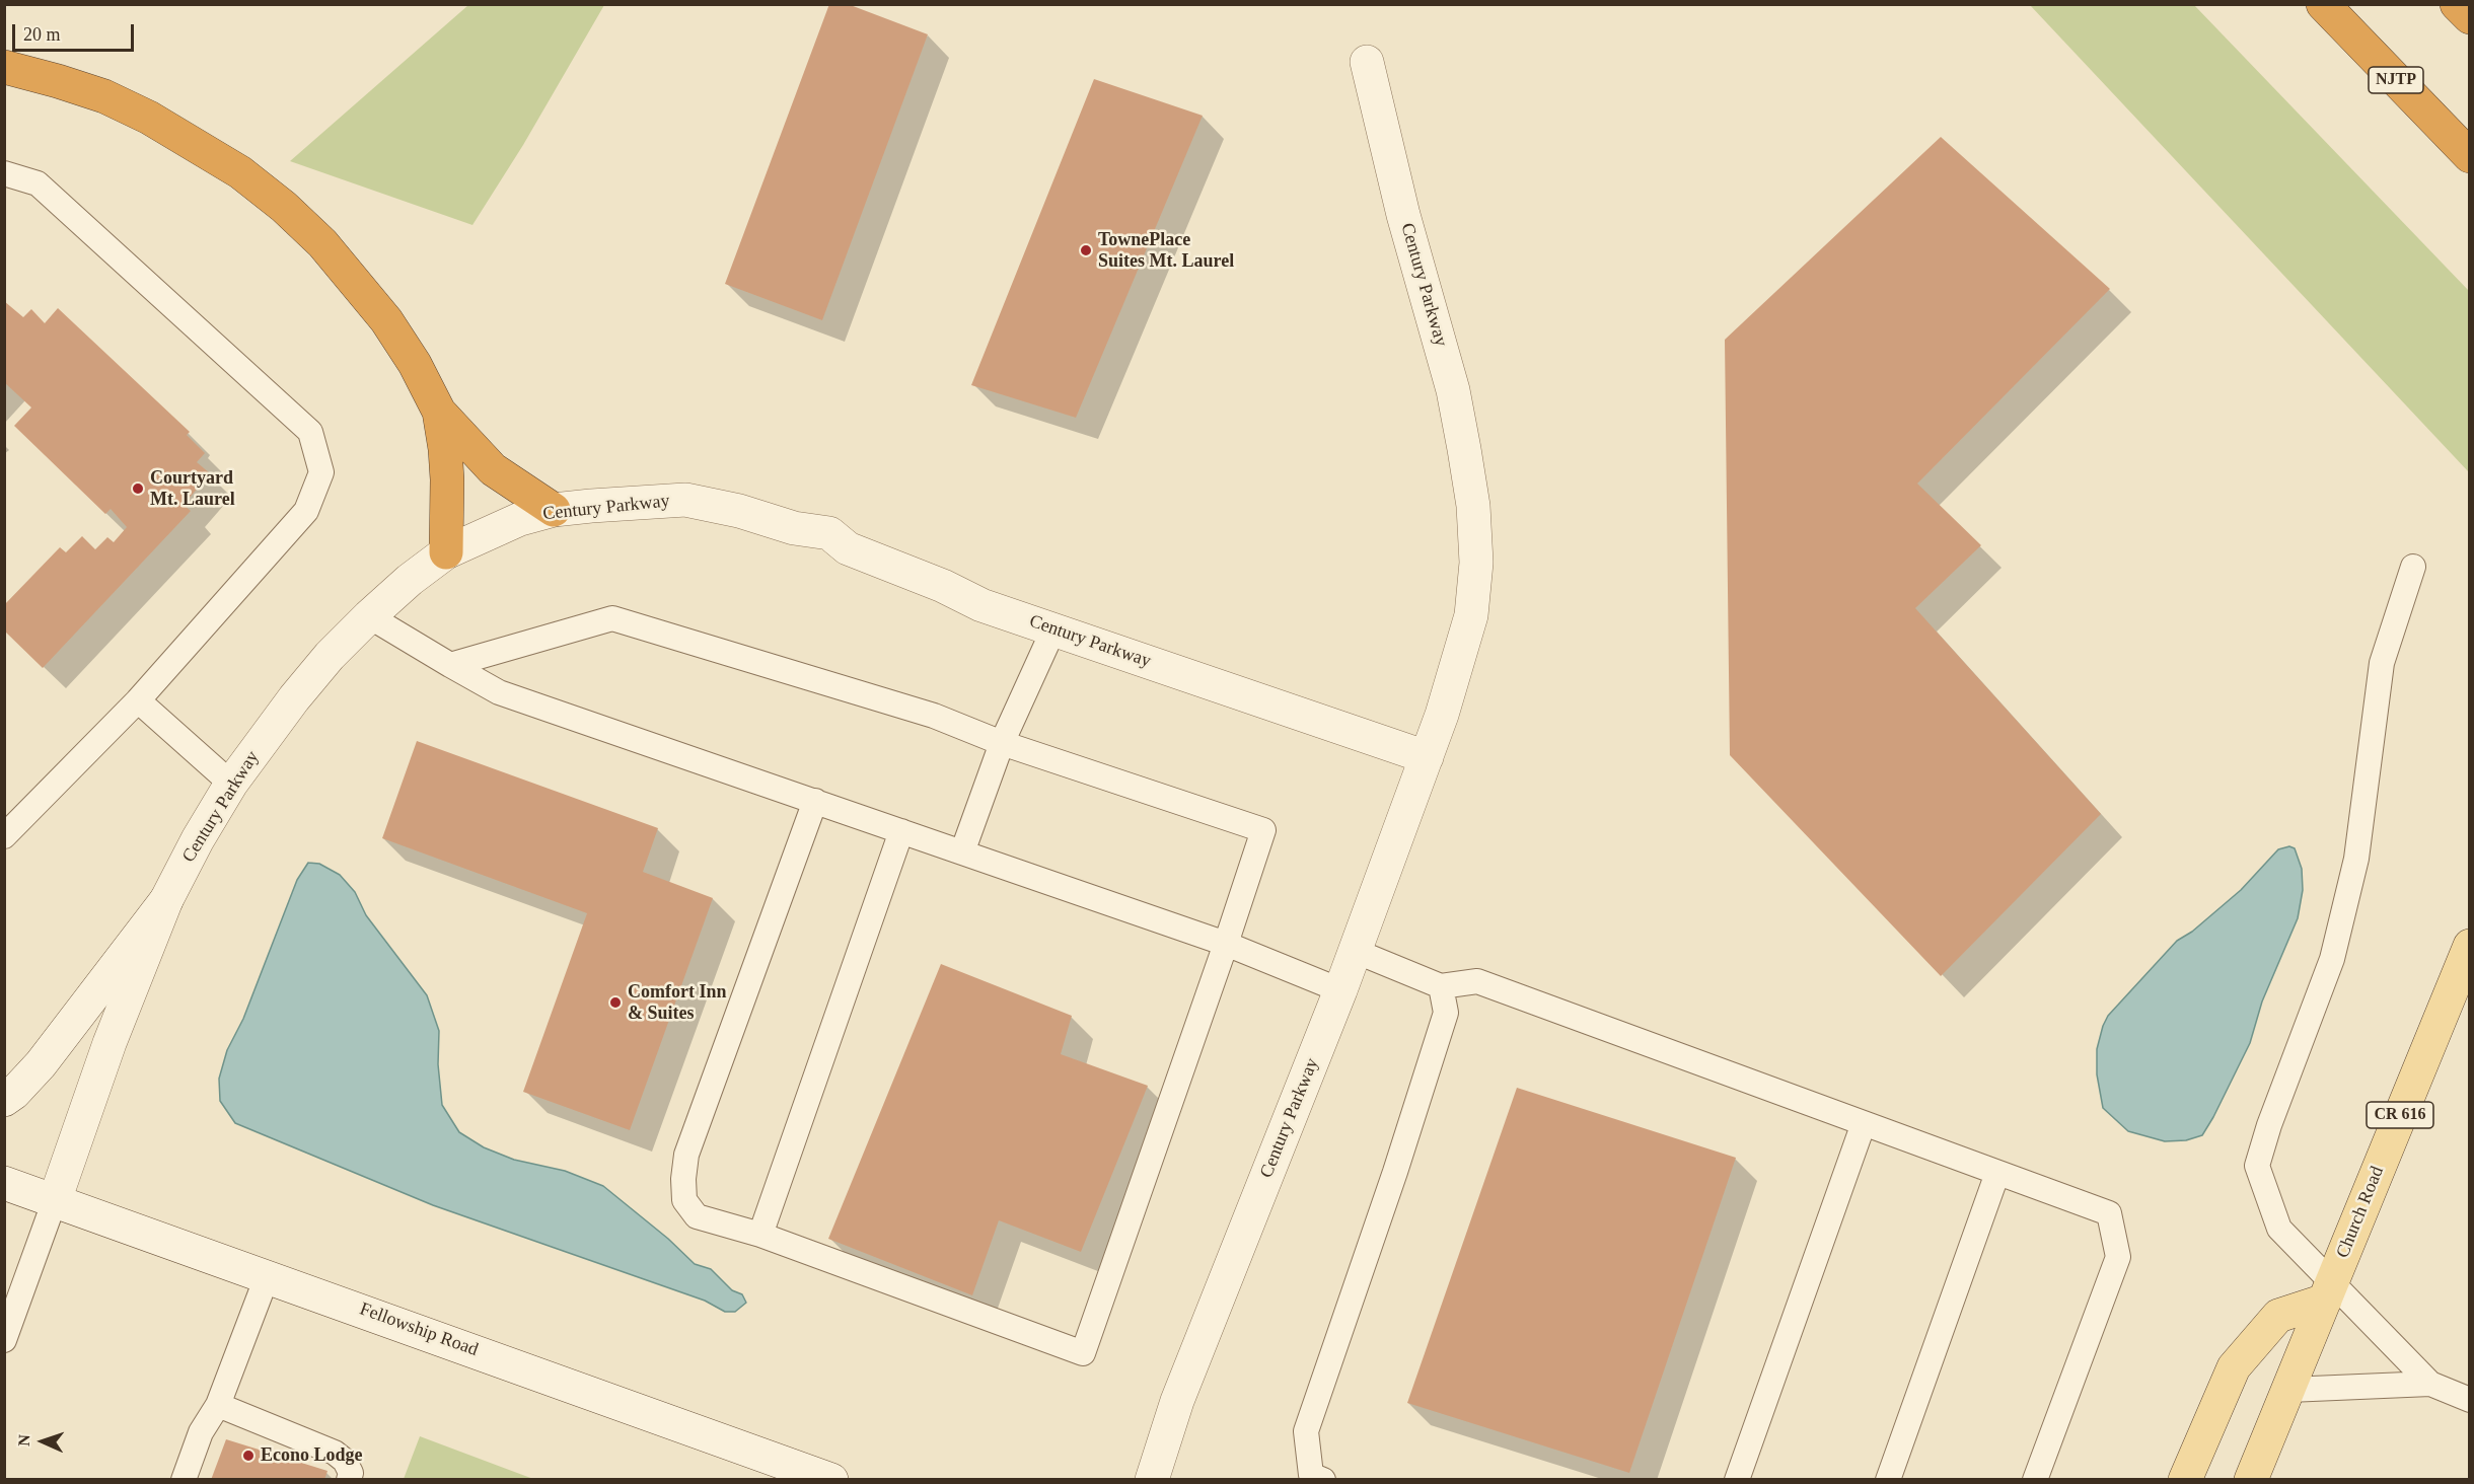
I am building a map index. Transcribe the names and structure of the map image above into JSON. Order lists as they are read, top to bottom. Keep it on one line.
{"streets":{"highway":["NJTP"],"main road":["CR 616","Church Road"],"street":["Century Parkway","Fellowship Road"]},"crossings":[["Century Parkway","Fellowship Road"]],"places":["TownePlace Suites Mt. Laurel","Courtyard Mt. Laurel","Comfort Inn & Suites","Econo Lodge"],"scale_bar":"20 m","north":"left"}
